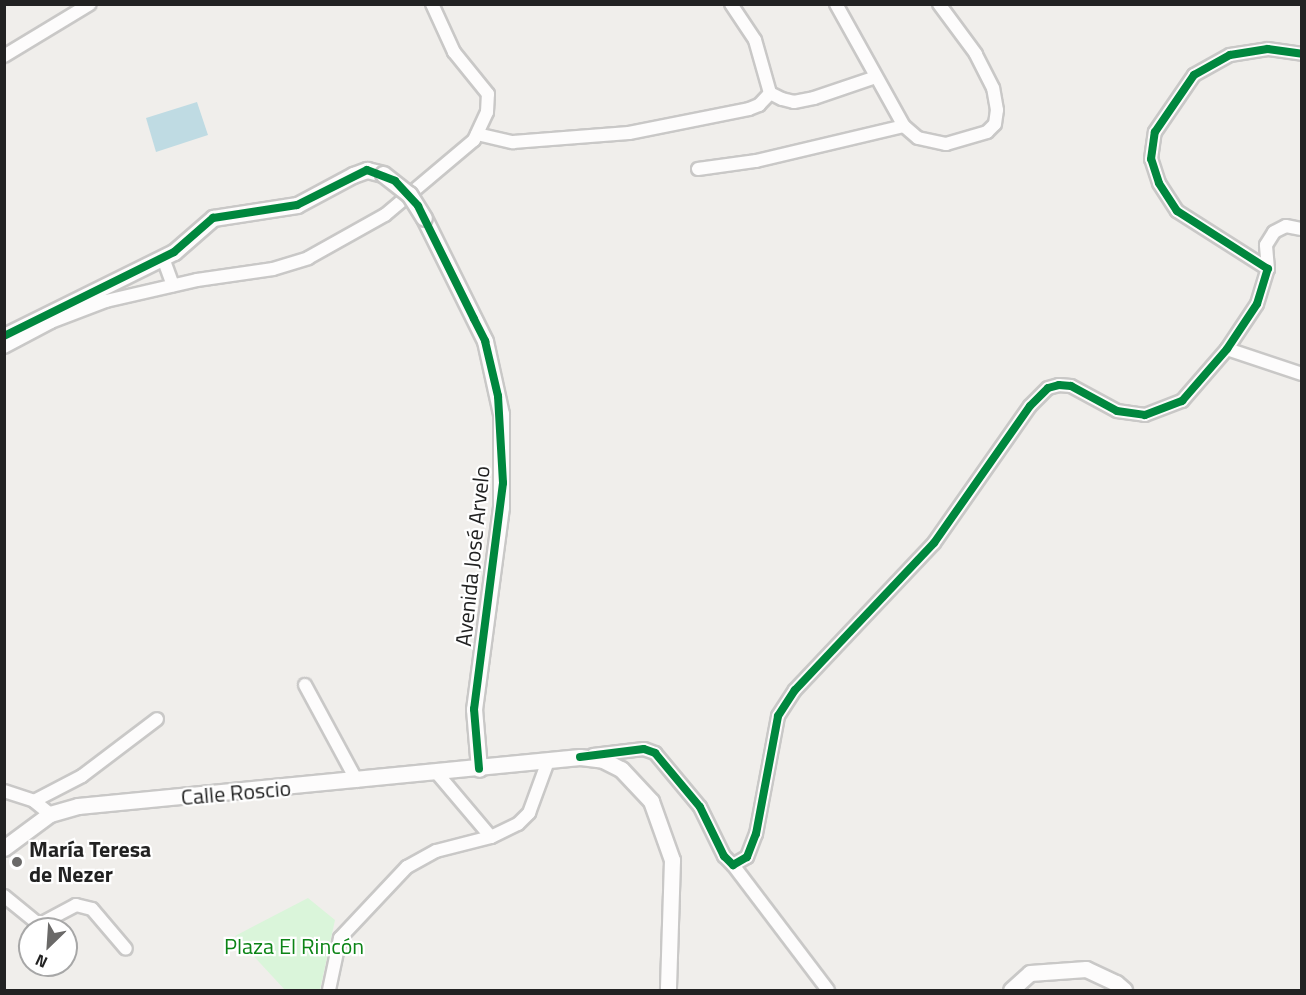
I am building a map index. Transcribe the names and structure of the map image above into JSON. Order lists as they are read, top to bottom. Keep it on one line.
{"streets":{"street":["Avenida José Arvelo","Calle Roscio"]},"crossings":[["Avenida José Arvelo","Calle Roscio"]],"parks":["Plaza El Rincón"],"places":["María Teresa de Nezer"],"north":"bottom left"}
